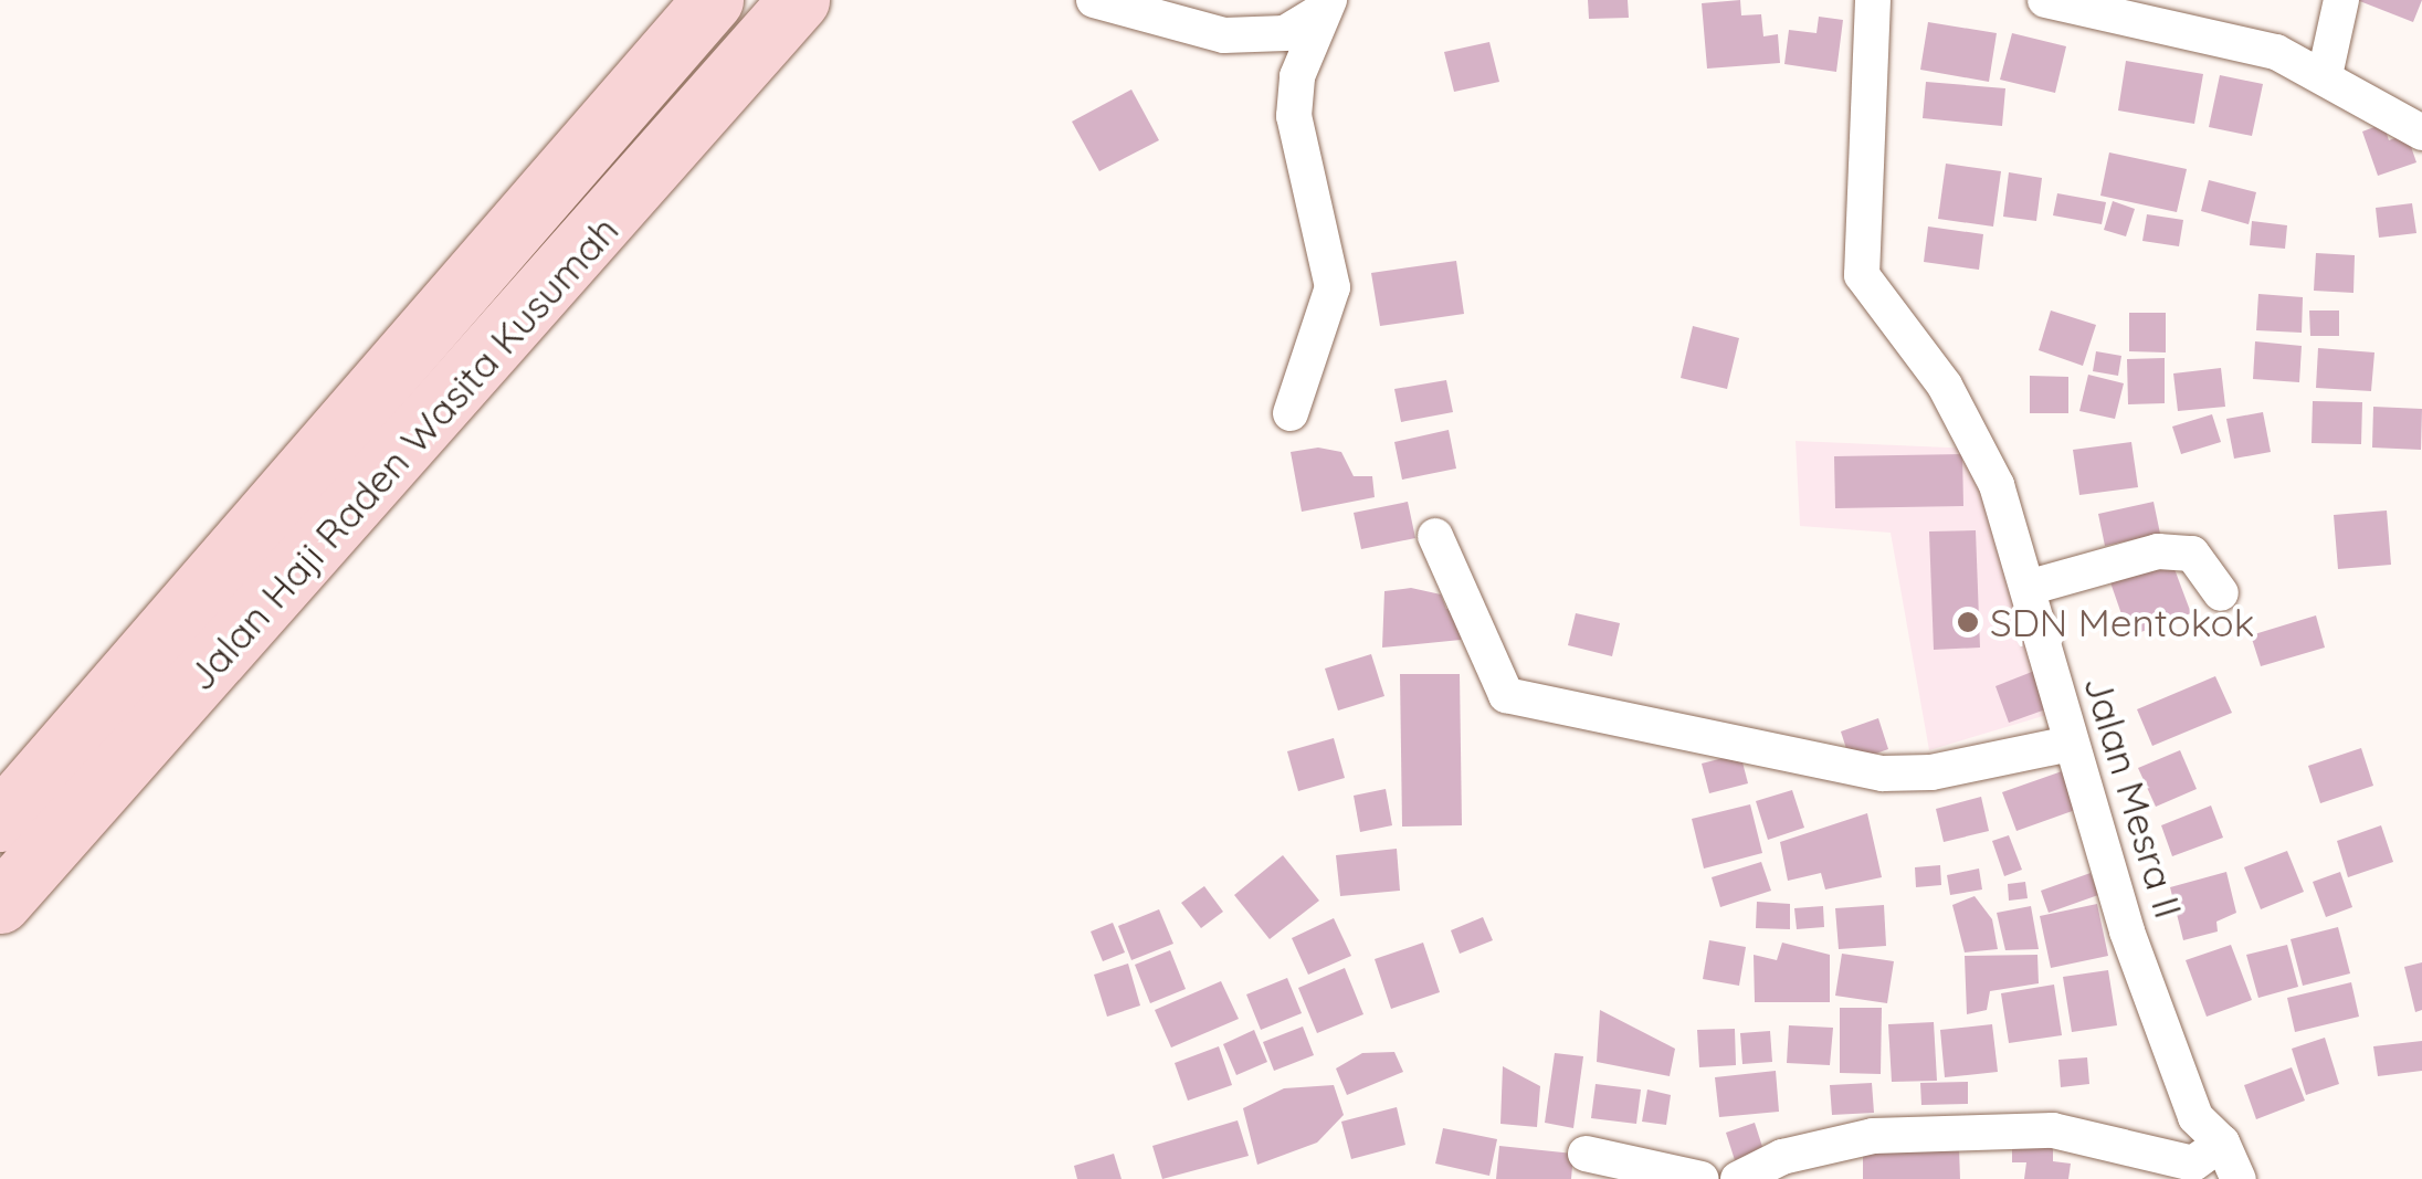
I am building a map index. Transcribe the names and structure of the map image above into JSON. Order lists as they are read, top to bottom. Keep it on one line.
{"streets":{"highway":["Jalan Haji Raden Wasita Kusumah"],"street":["Jalan Mesra II"]},"places":["SDN Mentokok"]}
